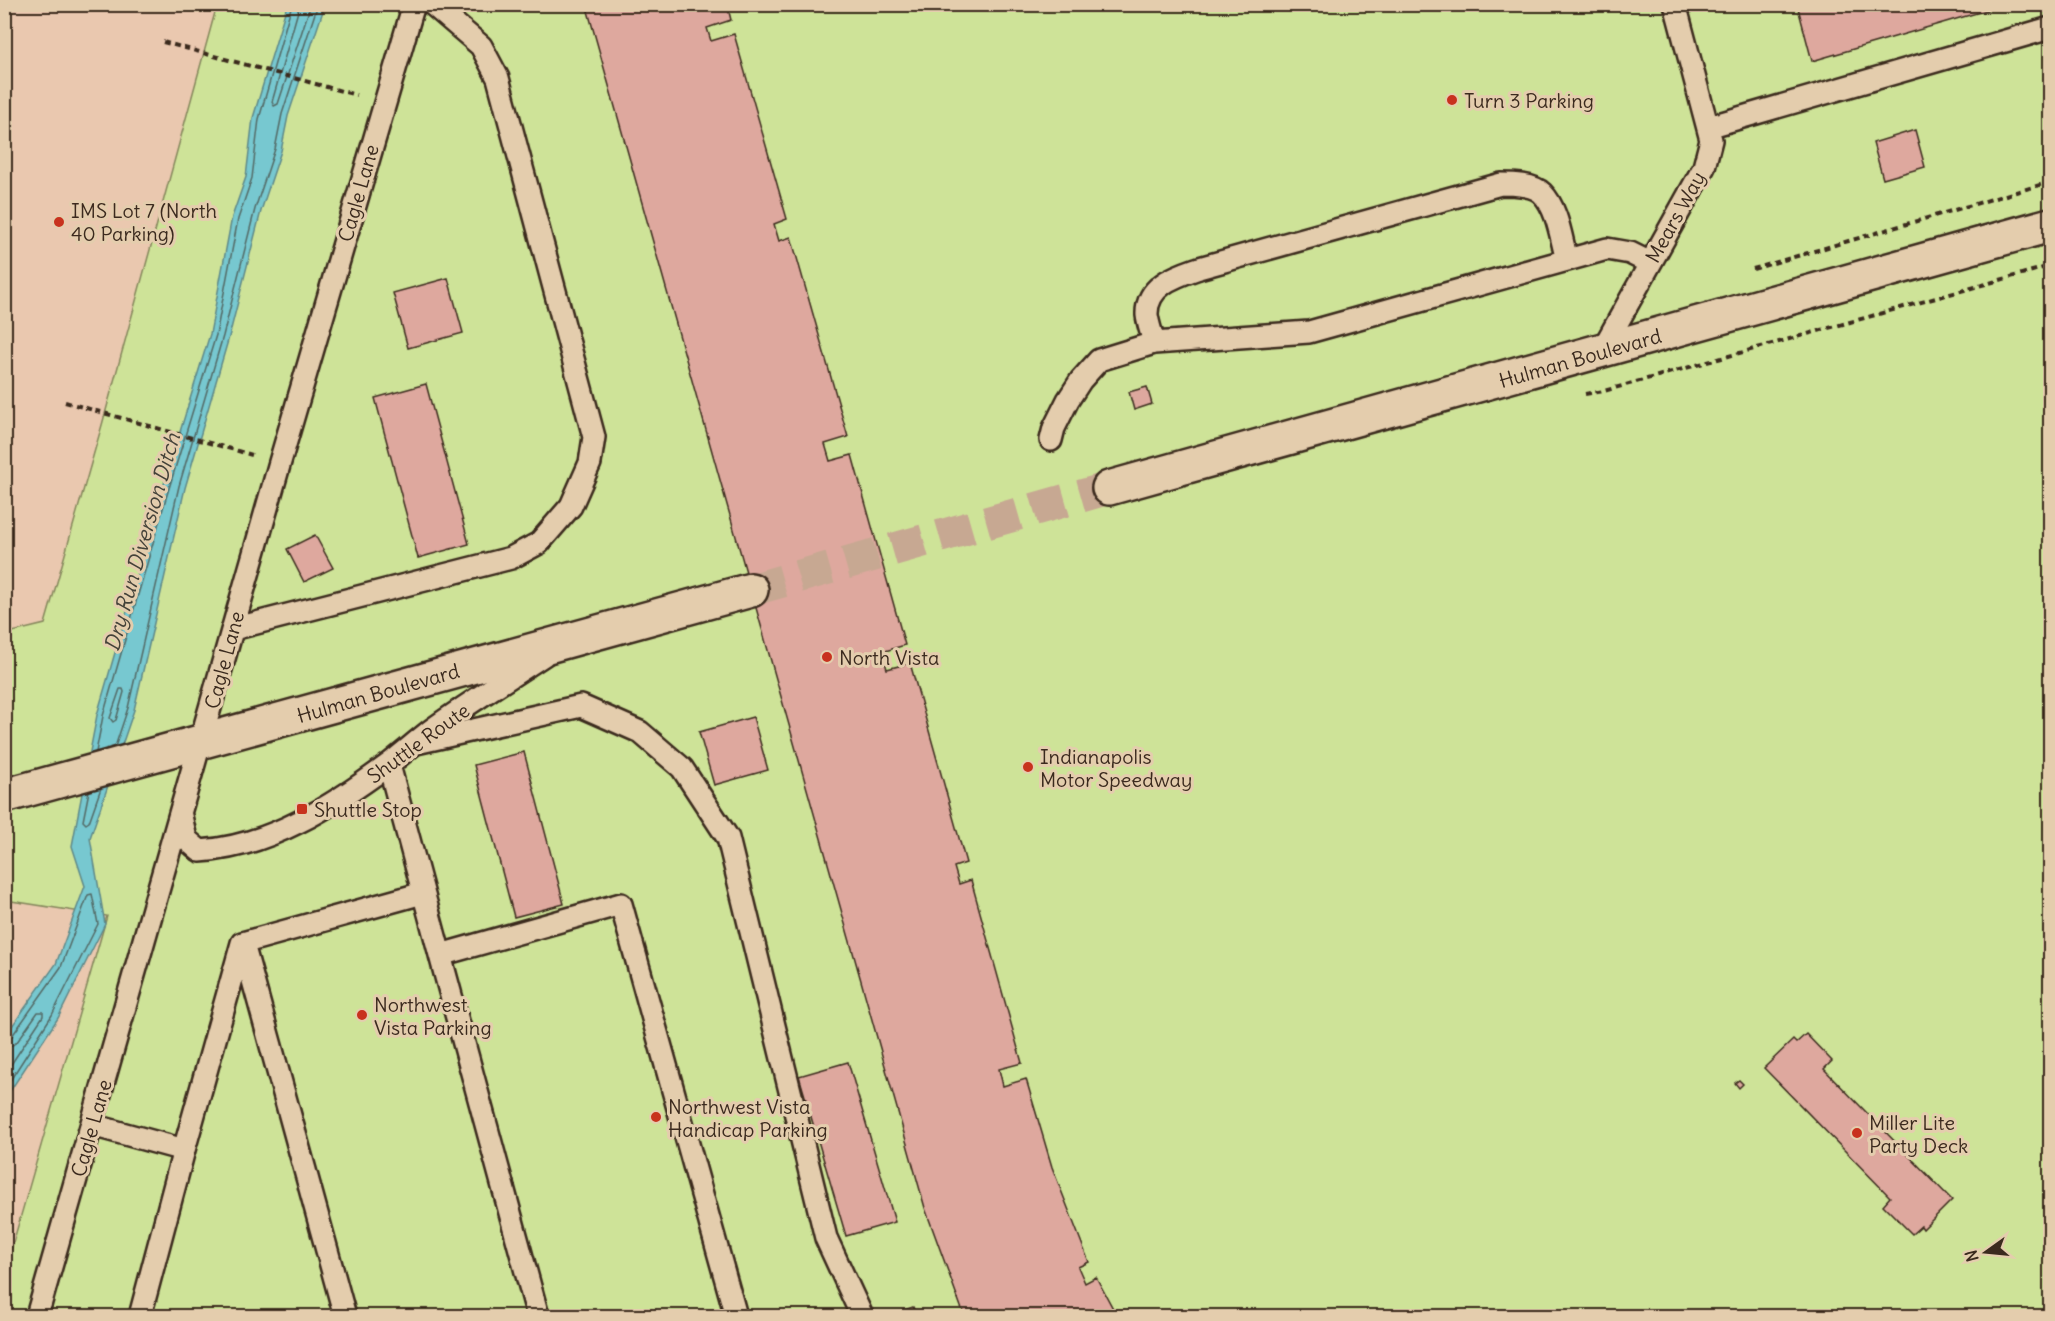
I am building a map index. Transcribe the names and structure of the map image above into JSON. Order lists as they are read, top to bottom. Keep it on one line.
{"streets":{"street":["Hulman Boulevard"],"lane":["Cagle Lane","Mears Way","Shuttle Route"]},"crossings":[["Cagle Lane","Hulman Boulevard"],["Cagle Lane","Shuttle Route"],["Mears Way","Hulman Boulevard"],["Hulman Boulevard","Shuttle Route"]],"water":["Dry Run Diversion Ditch"],"places":{"other":["Turn 3 Parking","IMS Lot 7 (North 40 Parking)","North Vista","Indianapolis Motor Speedway","Northwest Vista Parking","Northwest Vista Handicap Parking","Miller Lite Party Deck"],"transit":["Shuttle Stop"]},"north":"left"}
